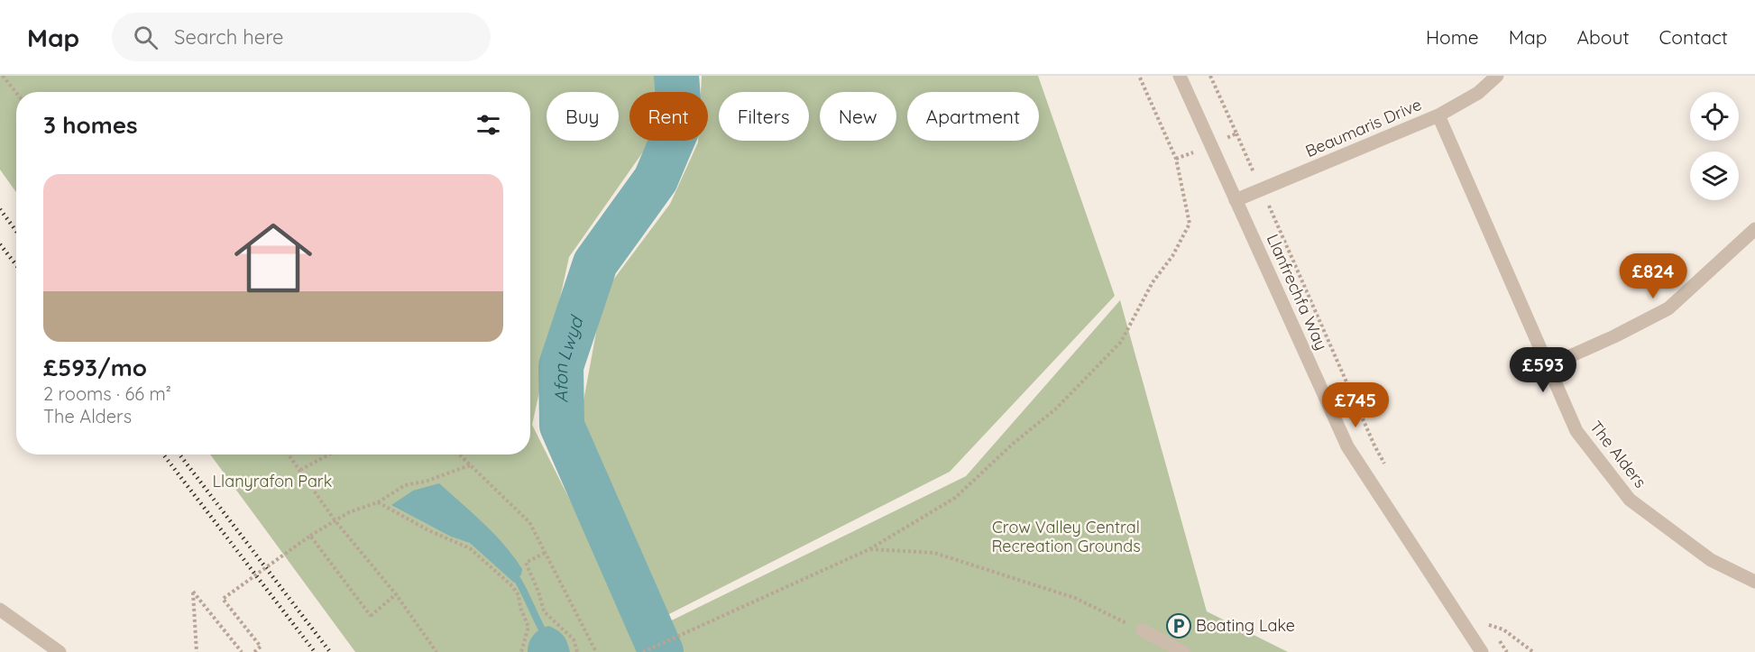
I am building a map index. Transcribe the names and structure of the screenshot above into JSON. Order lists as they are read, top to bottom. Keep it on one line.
{"streets":{"street":["Beaumaris Drive","Llanfrechfa Way","The Alders"]},"crossings":[["Beaumaris Drive","Llanfrechfa Way"],["Beaumaris Drive","The Alders"]],"water":["Afon Lwyd"],"parks":["Llanyrafon Park","Crow Valley Central Recreation Grounds"],"places":{"parking":["Boating Lake"]},"page":{"header":"Map","search":"Search here","nav":["Home","Map","About","Contact"],"chip":["Buy","Rent","Filters","New","Apartment"],"heading":"3 homes","list":[{"name":"£593/mo","note":"2 rooms · 66 m² · The Alders"}],"price":["£824","£593","£745"]}}
